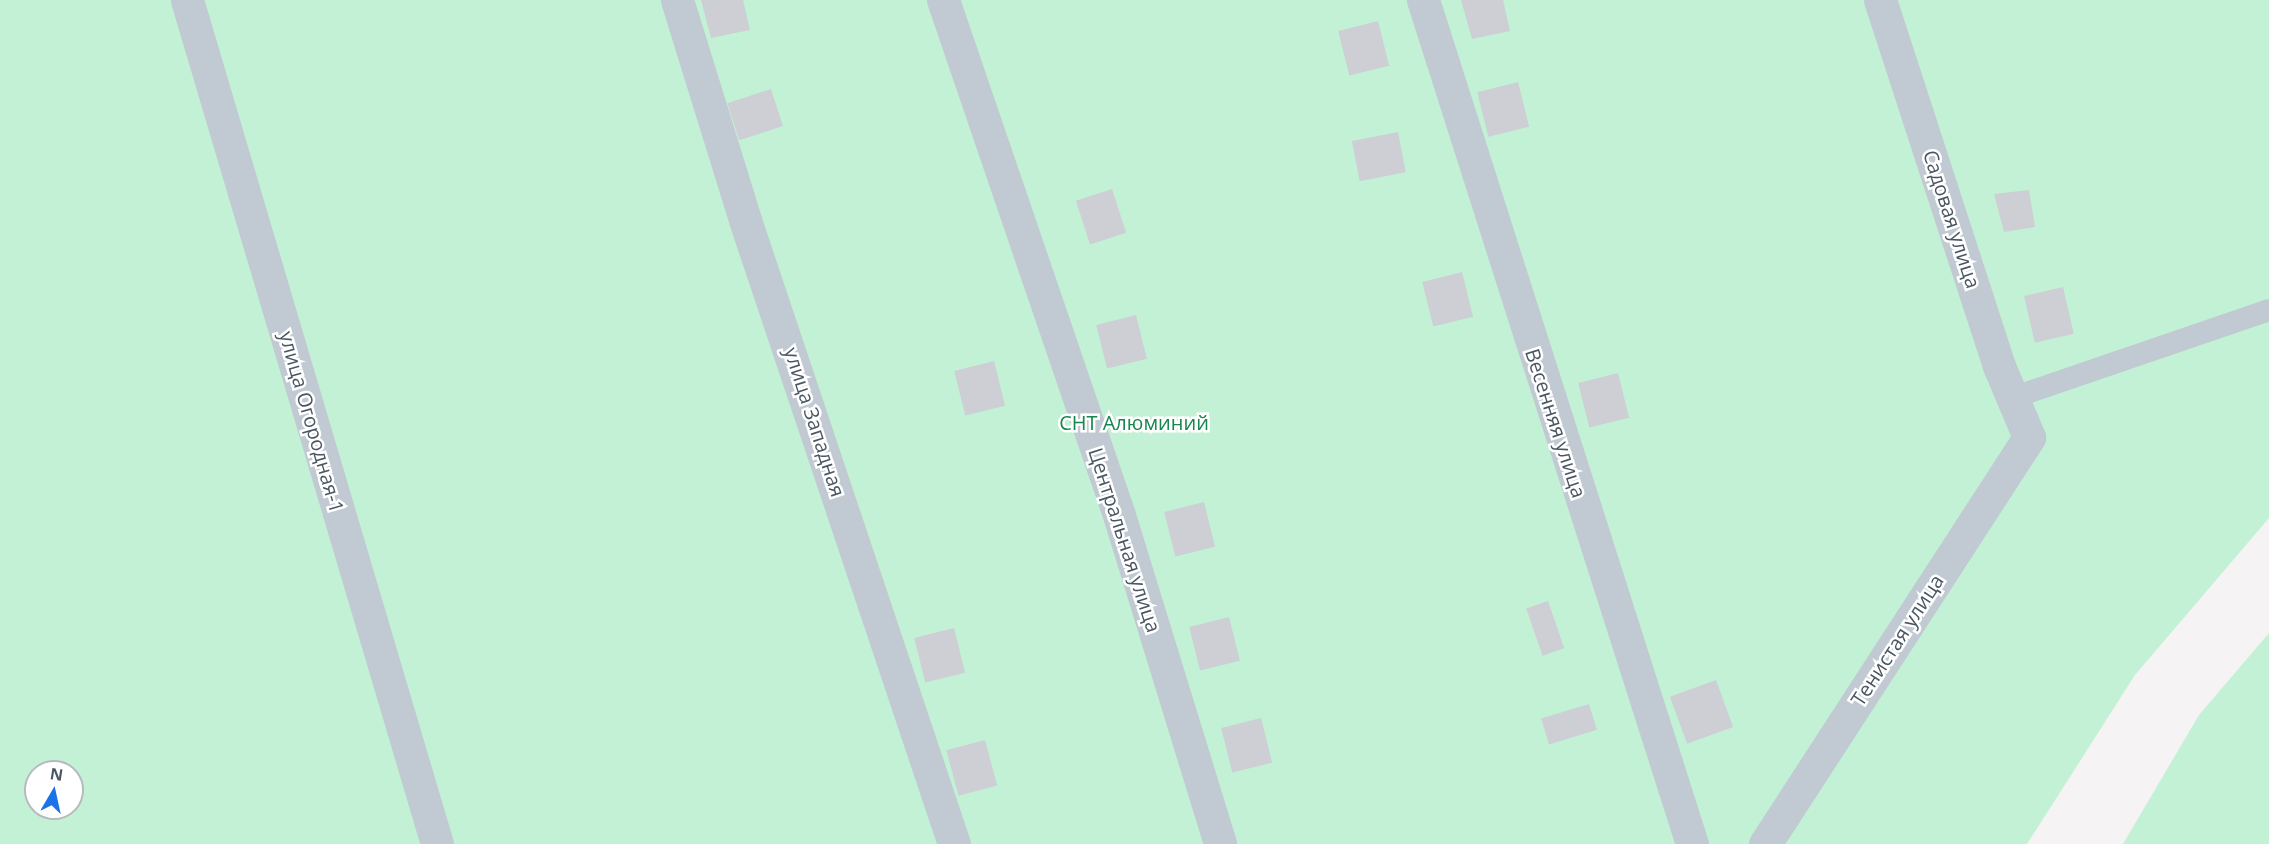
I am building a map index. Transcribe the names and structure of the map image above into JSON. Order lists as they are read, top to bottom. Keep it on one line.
{"streets":{"street":["Садовая улица","улица Огородная-1","улица Западная","Весенняя улица","Центральная улица","Тенистая улица"]},"crossings":[["Садовая улица","Тенистая улица"]],"parks":["СНТ Алюминий"],"north":"top"}
